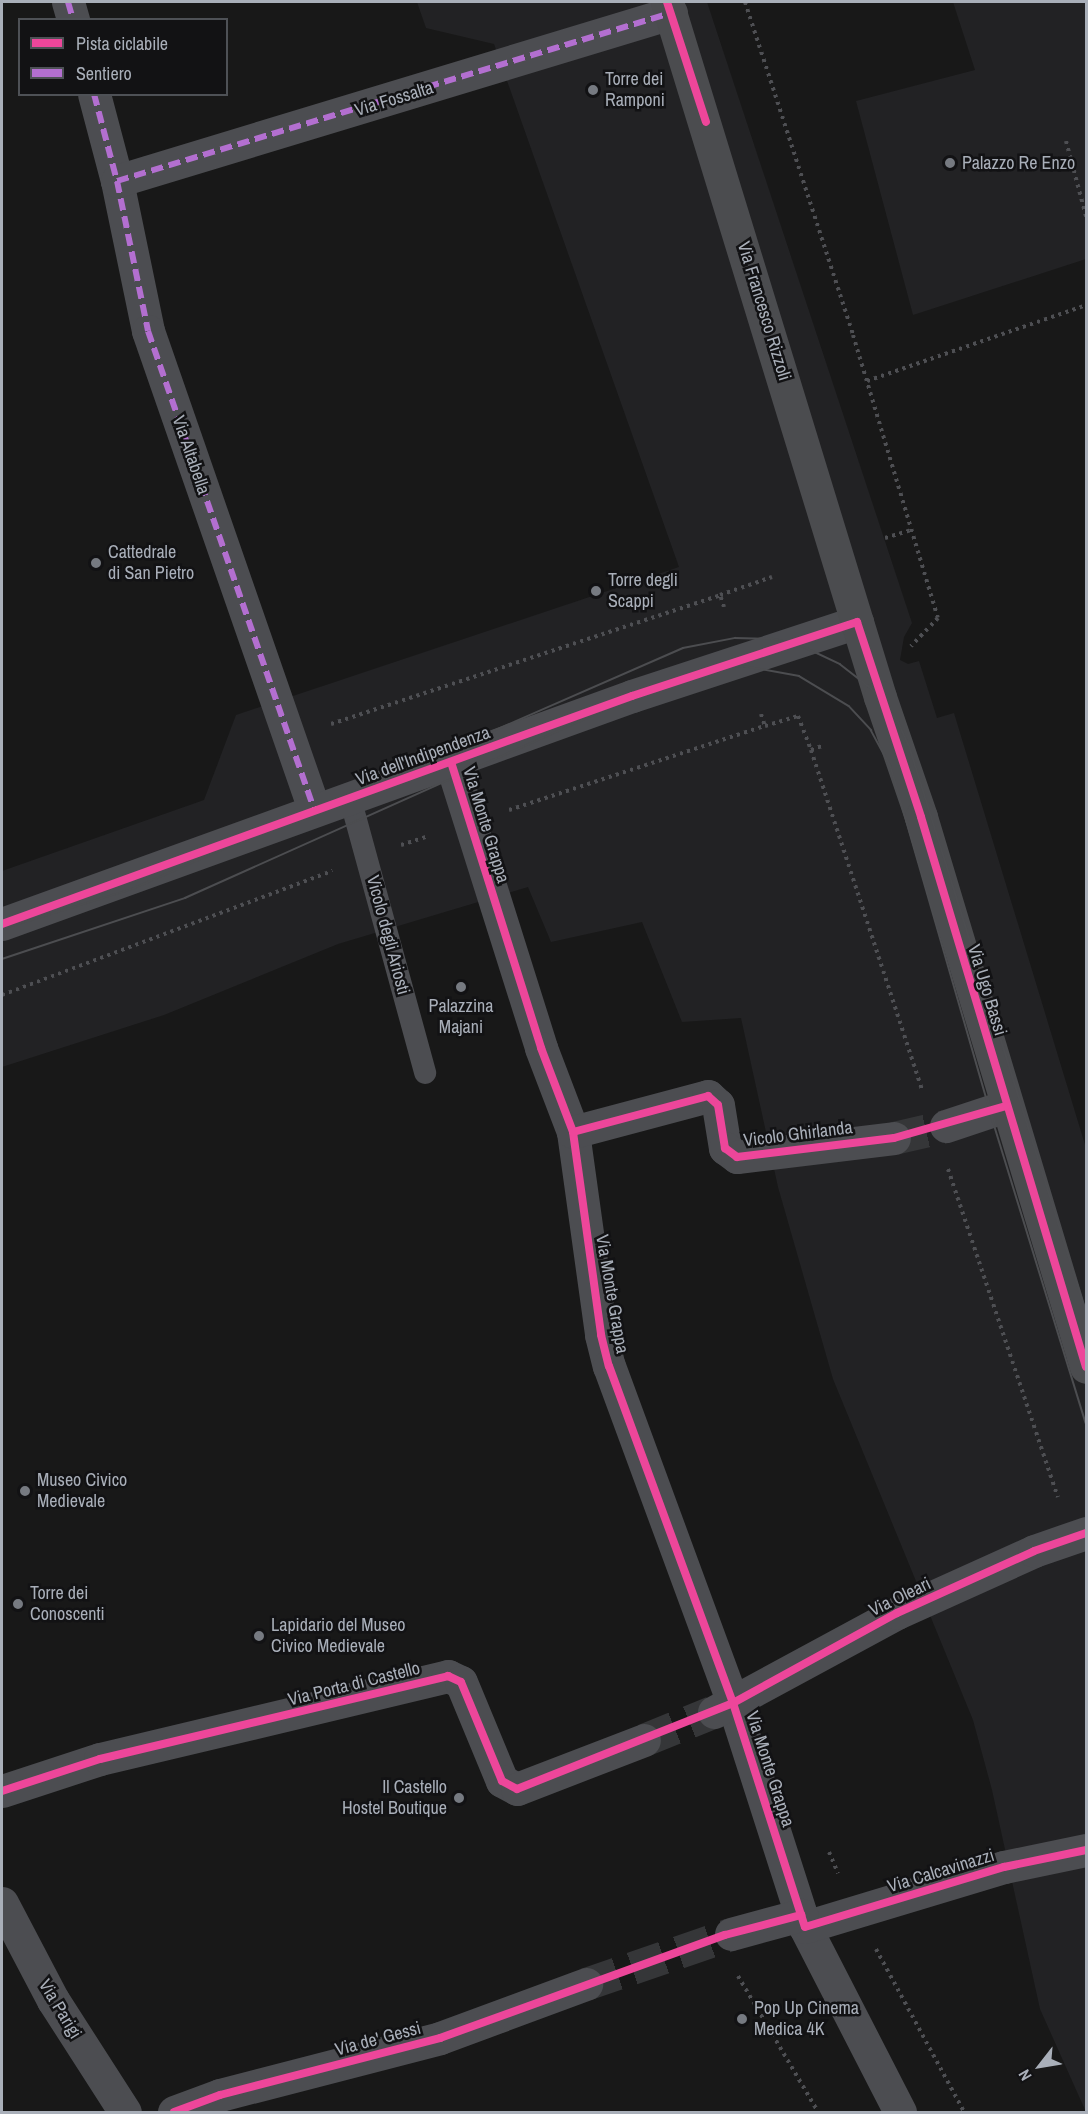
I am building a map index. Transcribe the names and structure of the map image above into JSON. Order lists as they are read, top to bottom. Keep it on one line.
{"streets":{"street":["Via Fossalta","Via Francesco Rizzoli","Via Altabella","Via dell'Indipendenza","Via Monte Grappa","Via Ugo Bassi","Vicolo Ghirlanda","Via Oleari","Via Porta di Castello","Via Calcavinazzi","Via Parigi","Via de' Gessi"],"lane":["Vicolo degli Ariosti"]},"crossings":[["Via Fossalta","Via Francesco Rizzoli"],["Via Fossalta","Via Altabella"],["Via Francesco Rizzoli","Via dell'Indipendenza"],["Via Francesco Rizzoli","Via Ugo Bassi"],["Via Altabella","Via dell'Indipendenza"],["Via dell'Indipendenza","Via Monte Grappa"],["Via dell'Indipendenza","Vicolo degli Ariosti"],["Via dell'Indipendenza","Via Ugo Bassi"],["Via Monte Grappa","Vicolo Ghirlanda"],["Via Monte Grappa","Via Oleari"],["Via Monte Grappa","Via Calcavinazzi"]],"places":["Torre dei Ramponi","Palazzo Re Enzo","Cattedrale di San Pietro","Torre degli Scappi","Palazzina Majani","Museo Civico Medievale","Torre dei Conoscenti","Lapidario del Museo Civico Medievale","Il Castello Hostel Boutique","Pop Up Cinema Medica 4K"],"legend":["Pista ciclabile","Sentiero"],"north":"bottom left"}
